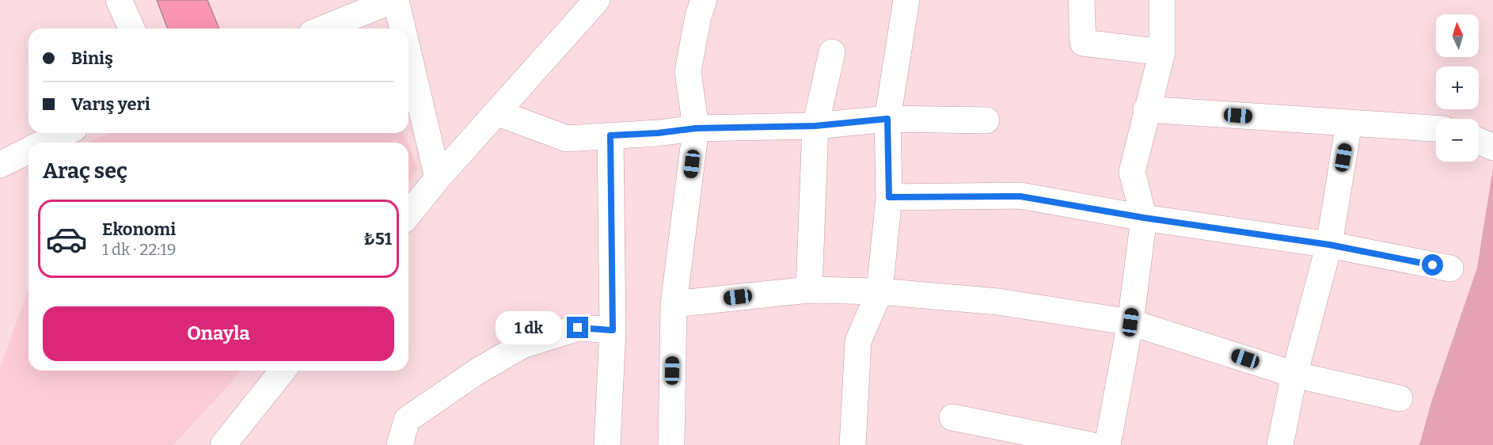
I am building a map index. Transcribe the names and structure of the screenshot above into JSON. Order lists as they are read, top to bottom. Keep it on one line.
{"north":"top","page":{"map_buttons":["+","−"],"banner":["Biniş","Varış yeri"],"heading":"Araç seç","list":[{"name":"Ekonomi","note":"1 dk · 22:19","value":"₺51"}],"buttons":"Onayla","bubble":"1 dk"}}
